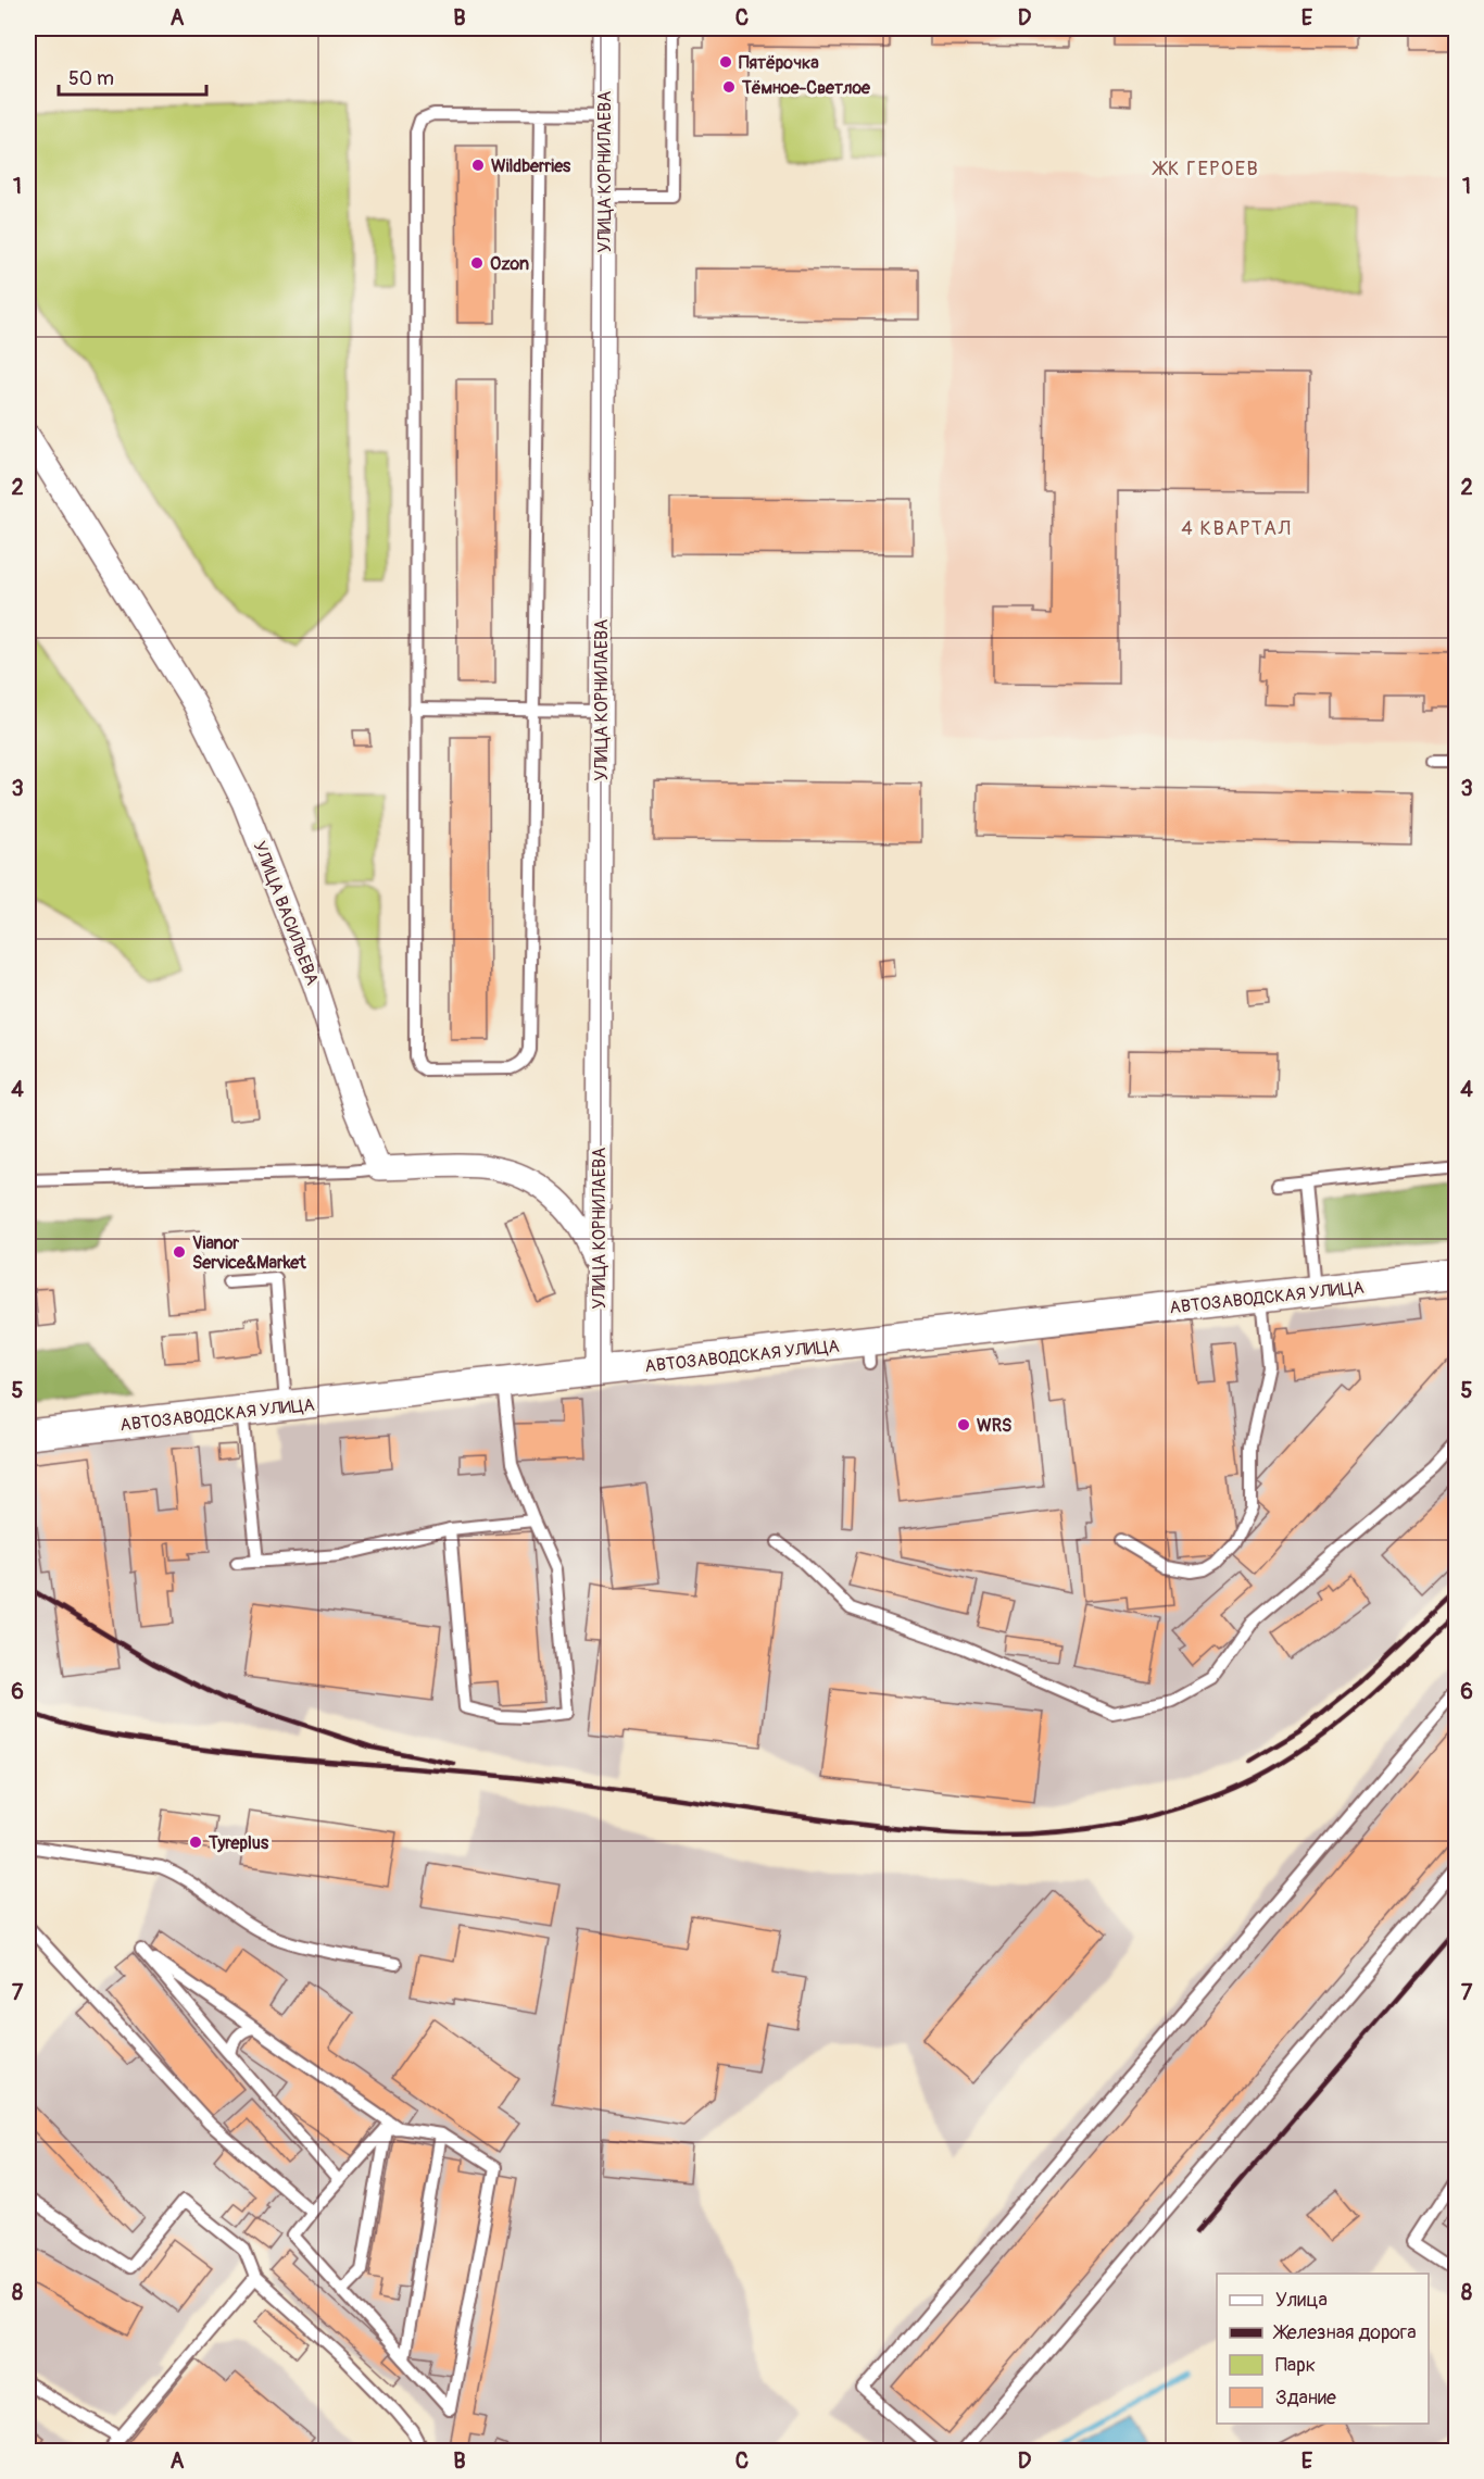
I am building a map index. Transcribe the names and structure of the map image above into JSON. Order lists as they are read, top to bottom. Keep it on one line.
{"streets":{"street":["УЛИЦА КОРНИЛАЕВА","УЛИЦА ВАСИЛЬЕВА","АВТОЗАВОДСКАЯ УЛИЦА"]},"crossings":[["УЛИЦА КОРНИЛАЕВА","АВТОЗАВОДСКАЯ УЛИЦА"]],"districts":["ЖК ГЕРОЕВ","4 КВАРТАЛ"],"places":["Пятёрочка","Тёмное-Светлое","Wildberries","Ozon","Vianor Service&Market","WRS","Tyreplus"],"legend":["Улица","Железная дорога","Парк","Здание"],"scale_bar":"50 m","grid":{"columns":["A","B","C","D","E"],"rows":["1","2","3","4","5","6","7","8"]}}
